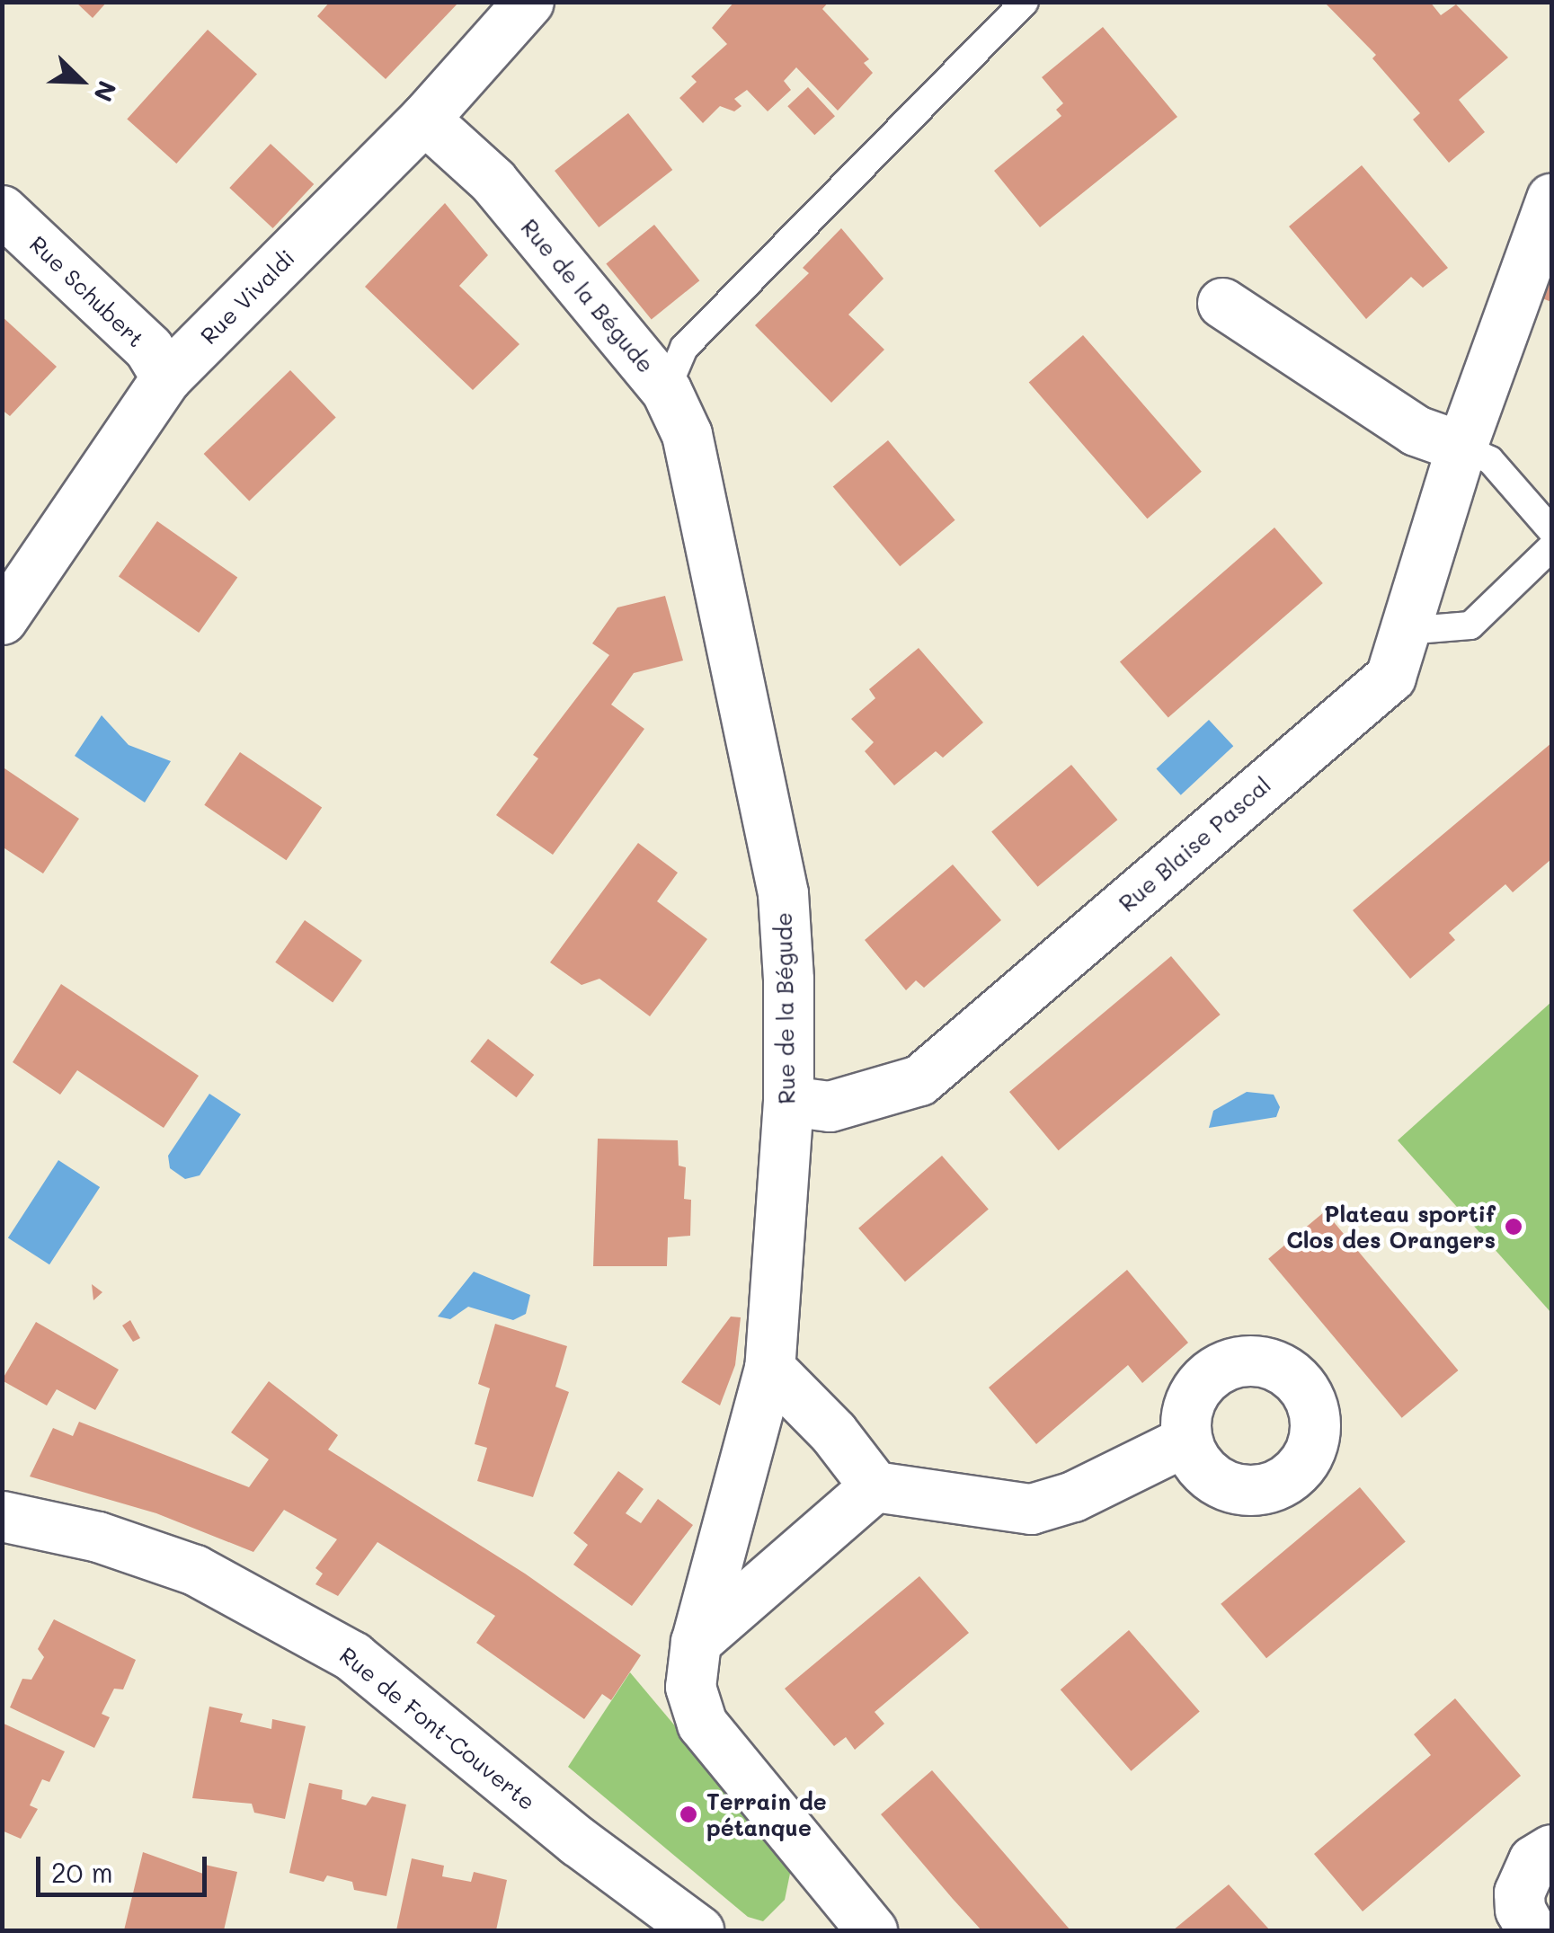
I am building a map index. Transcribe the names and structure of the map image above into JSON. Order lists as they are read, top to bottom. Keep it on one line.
{"streets":{"street":["Rue Schubert","Rue de la Bégude","Rue Vivaldi","Rue Blaise Pascal","Rue de Font-Couverte"]},"crossings":[["Rue Schubert","Rue Vivaldi"],["Rue de la Bégude","Rue Vivaldi"],["Rue de la Bégude","Rue Blaise Pascal"]],"places":["Plateau sportif Clos des Orangers","Terrain de pétanque"],"scale_bar":"20 m","north":"bottom right"}
